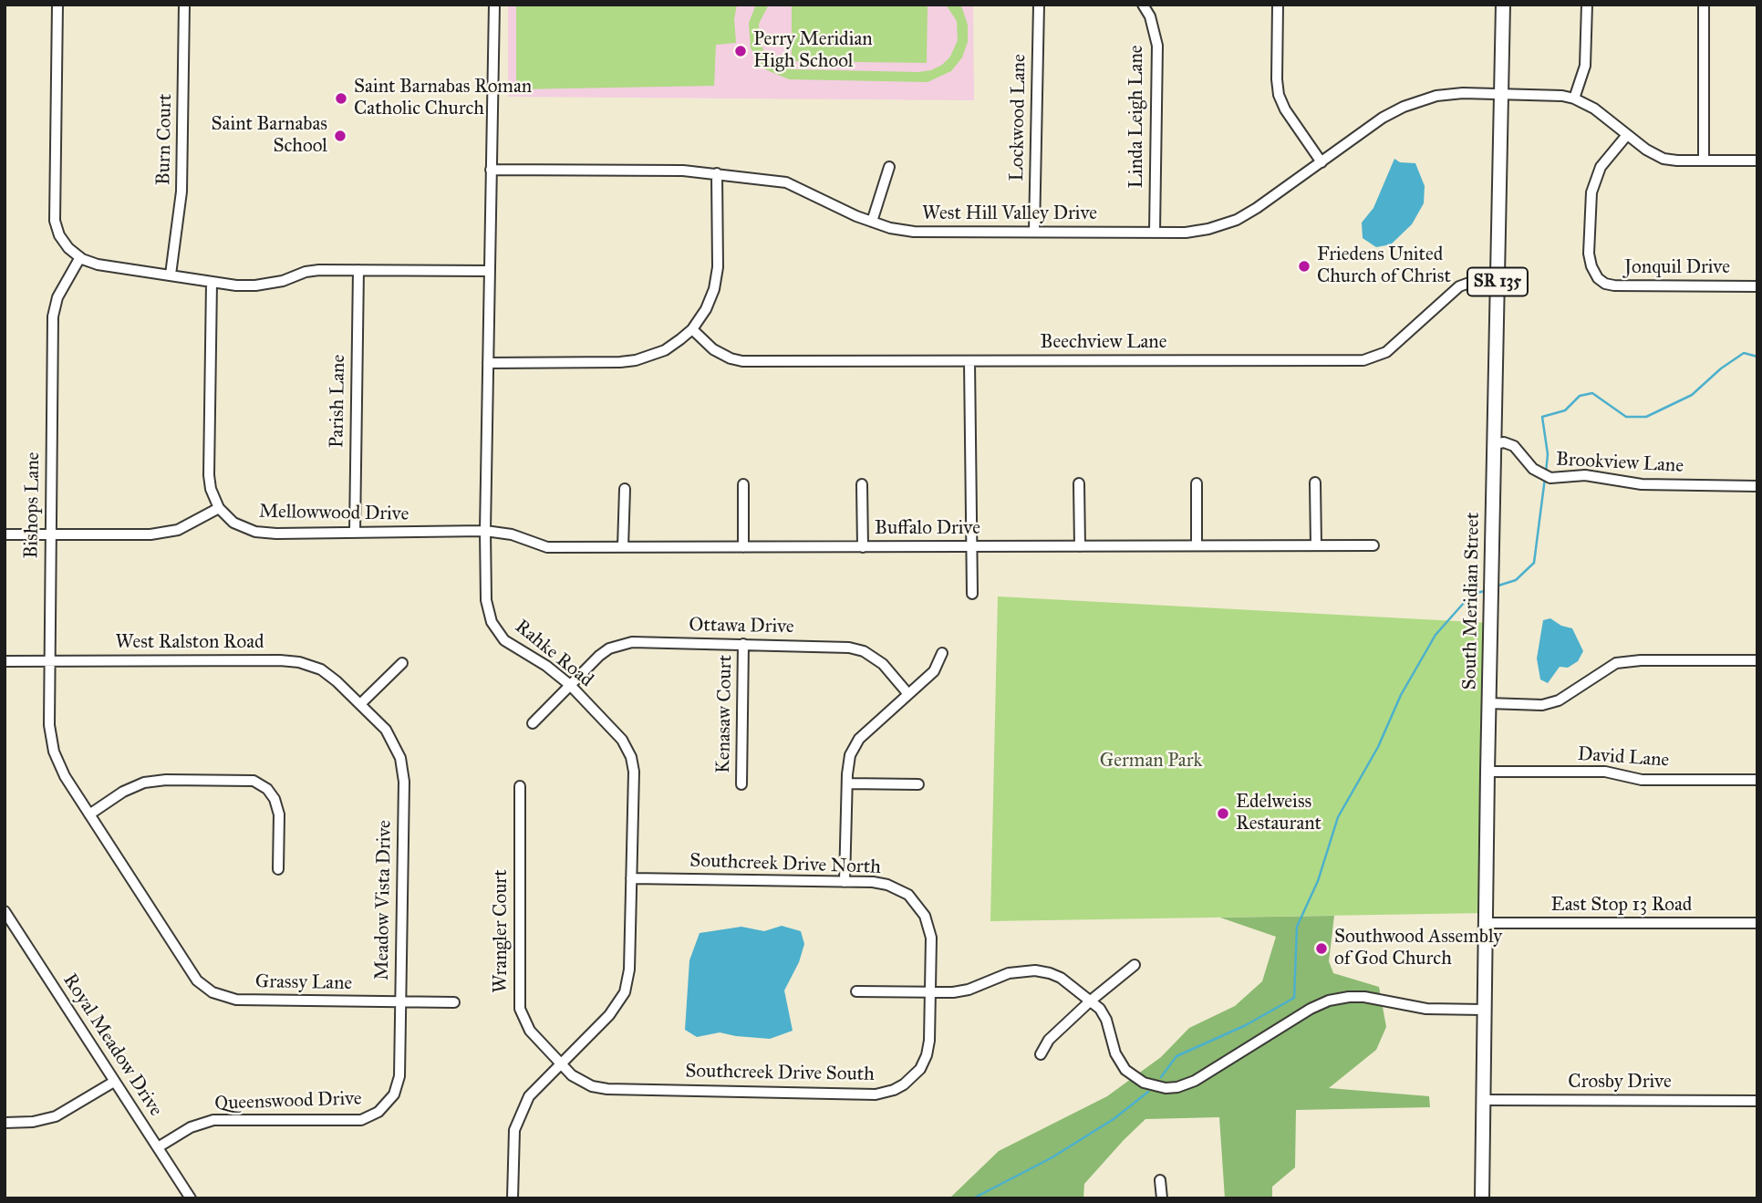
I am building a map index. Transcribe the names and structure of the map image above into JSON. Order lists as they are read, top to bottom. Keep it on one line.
{"streets":{"main road":["SR 135","South Meridian Street"],"street":["Linda Leigh Lane","Lockwood Lane","Burn Court","West Hill Valley Drive","Jonquil Drive","Beechview Lane","Parish Lane","Brookview Lane","Bishops Lane","Mellowwood Drive","Buffalo Drive","Ottawa Drive","West Ralston Road","Rahke Road","Kenasaw Court","David Lane","Southcreek Drive North","Meadow Vista Drive","East Stop 13 Road","Wrangler Court","Grassy Lane","Royal Meadow Drive","Southcreek Drive South","Crosby Drive","Queenswood Drive"]},"crossings":[["Linda Leigh Lane","West Hill Valley Drive"],["Lockwood Lane","West Hill Valley Drive"],["West Hill Valley Drive","South Meridian Street"],["West Hill Valley Drive","Rahke Road"],["Beechview Lane","South Meridian Street"],["Parish Lane","Mellowwood Drive"],["Brookview Lane","South Meridian Street"],["Bishops Lane","West Ralston Road"],["Bishops Lane","Grassy Lane"],["Mellowwood Drive","Buffalo Drive"],["Mellowwood Drive","Rahke Road"],["Buffalo Drive","Rahke Road"],["South Meridian Street","David Lane"],["South Meridian Street","East Stop 13 Road"],["South Meridian Street","Crosby Drive"],["Ottawa Drive","Rahke Road"],["Ottawa Drive","Kenasaw Court"],["West Ralston Road","Meadow Vista Drive"],["Rahke Road","Southcreek Drive North"],["Rahke Road","Wrangler Court"],["Rahke Road","Southcreek Drive South"],["Southcreek Drive North","Southcreek Drive South"],["Meadow Vista Drive","Grassy Lane"],["Meadow Vista Drive","Queenswood Drive"],["Wrangler Court","Southcreek Drive South"],["Royal Meadow Drive","Queenswood Drive"]],"parks":["German Park"],"places":["Perry Meridian High School","Saint Barnabas Roman Catholic Church","Saint Barnabas School","Friedens United Church of Christ","Edelweiss Restaurant","Southwood Assembly of God Church"]}
